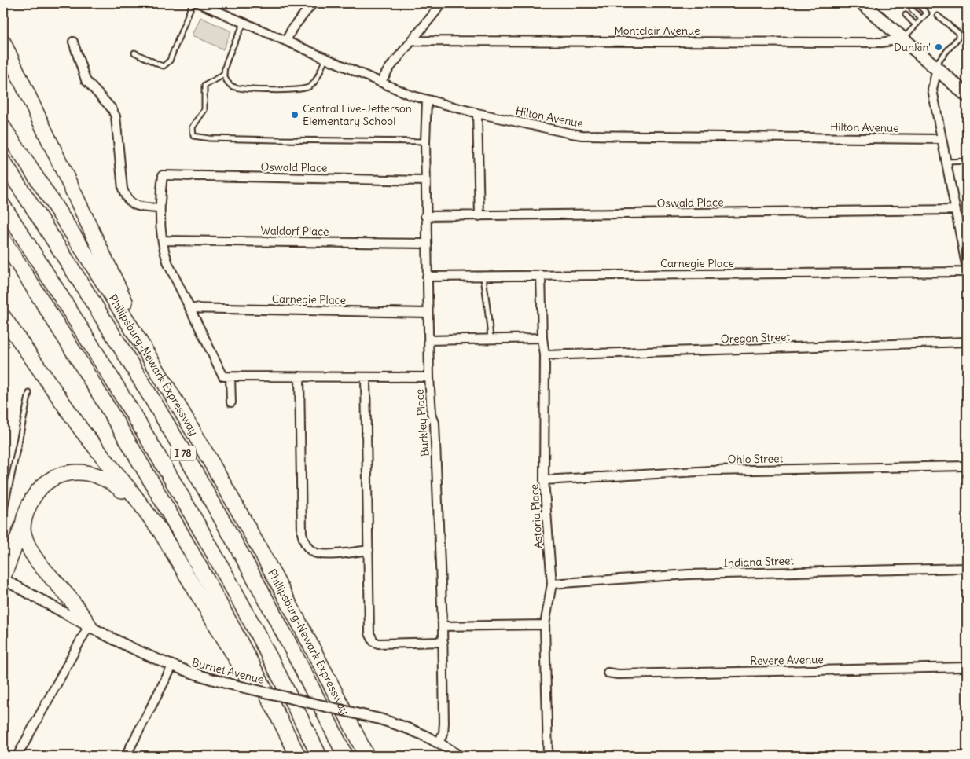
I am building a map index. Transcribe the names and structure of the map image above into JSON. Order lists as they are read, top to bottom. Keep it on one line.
{"streets":{"highway":["Phillipsburg-Newark Expressway","I 78"],"street":["Montclair Avenue","Hilton Avenue","Oswald Place","Waldorf Place","Carnegie Place","Oregon Street","Burkley Place","Ohio Street","Astoria Place","Indiana Street","Revere Avenue","Burnet Avenue"]},"crossings":[["Hilton Avenue","Burkley Place"],["Oswald Place","Burkley Place"],["Waldorf Place","Burkley Place"],["Carnegie Place","Burkley Place"],["Carnegie Place","Astoria Place"],["Oregon Street","Astoria Place"],["Burkley Place","Burnet Avenue"],["Ohio Street","Astoria Place"],["Astoria Place","Indiana Street"]],"places":["Dunkin'","Central Five-Jefferson Elementary School"]}
